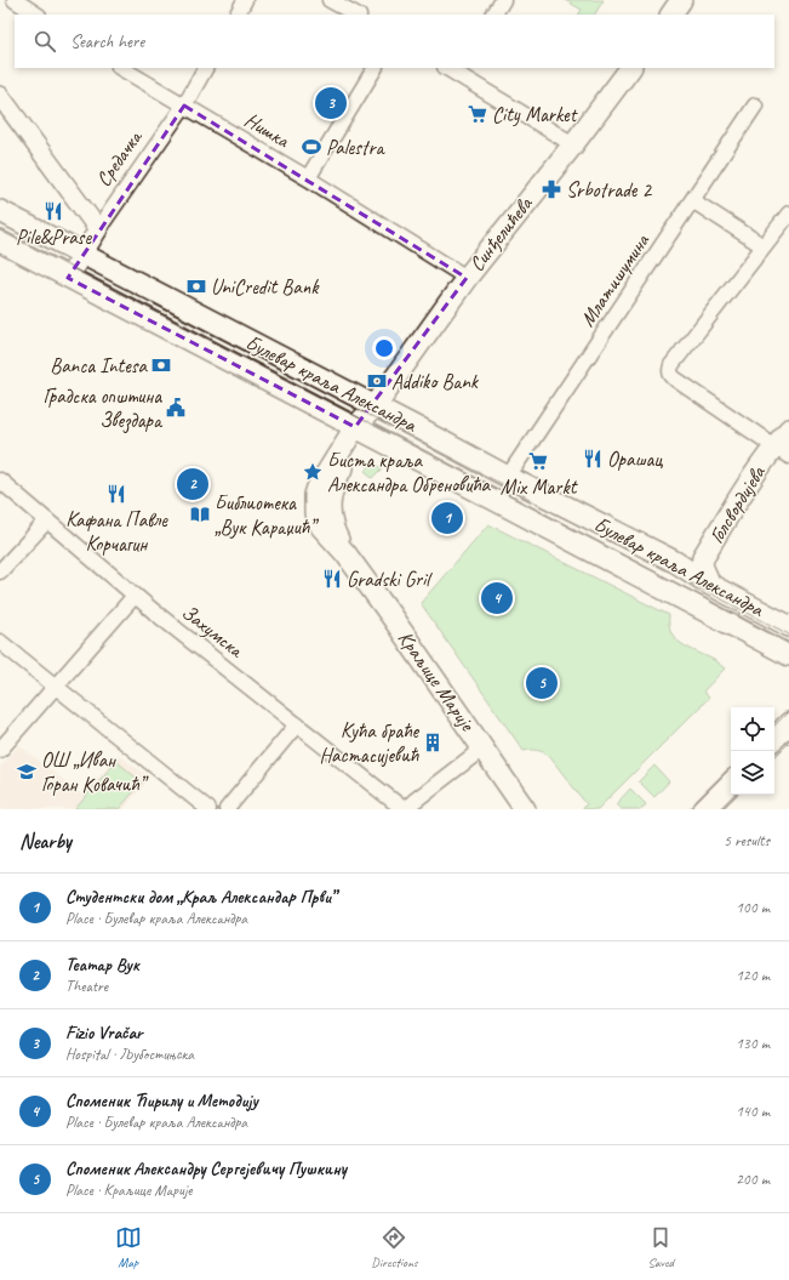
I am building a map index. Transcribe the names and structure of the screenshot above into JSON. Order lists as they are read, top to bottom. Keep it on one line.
{"streets":{"main road":["Синђелићева","Булевар краља Александра","Голсвордијева","Краљице Марије"],"street":["Нишка","Средачка","Млатишумина","Захумска"]},"crossings":[["Нишка","Средачка"],["Нишка","Синђелићева"],["Средачка","Булевар краља Александра"],["Синђелићева","Булевар краља Александра"],["Синђелићева","Краљице Марије"],["Млатишумина","Булевар краља Александра"],["Булевар краља Александра","Голсвордијева"],["Булевар краља Александра","Краљице Марије"]],"places":{"supermarket":["City Market","Mix Markt"],"sports":["Palestra"],"pharmacy":["Srbotrade 2"],"restaurant":["Pile&Prase","Орашац","Кафана Павле Корчагин","Gradski Gril"],"bank":["UniCredit Bank","Banca Intesa","Addiko Bank"],"public building":["Градска општина Звездара"],"place":["Биста краља Александра Обреновића"],"library":["Библиотека „Вук Караџић”"],"building":["Кућа браће Настасијевић"],"school or university":["ОШ „Иван Горан Ковачић”"]},"page":{"search":"Search here","pins":["3","2","1","4","5"],"heading":["Nearby","5 results"],"list":[{"mark":"1","name":"Студентски дом „Краљ Александар Први”","note":"Place · Булевар краља Александра","value":"100 m"},{"mark":"2","name":"Театар Вук","note":"Theatre","value":"120 m"},{"mark":"3","name":"Fizio Vračar","note":"Hospital · Љубостињска","value":"130 m"},{"mark":"4","name":"Споменик Ћирилу и Методију","note":"Place · Булевар краља Александра","value":"140 m"},{"mark":"5","name":"Споменик Александру Сергејевичу Пушкину","note":"Place · Краљице Марије","value":"200 m"}],"nav":["Map","Directions","Saved"]}}
